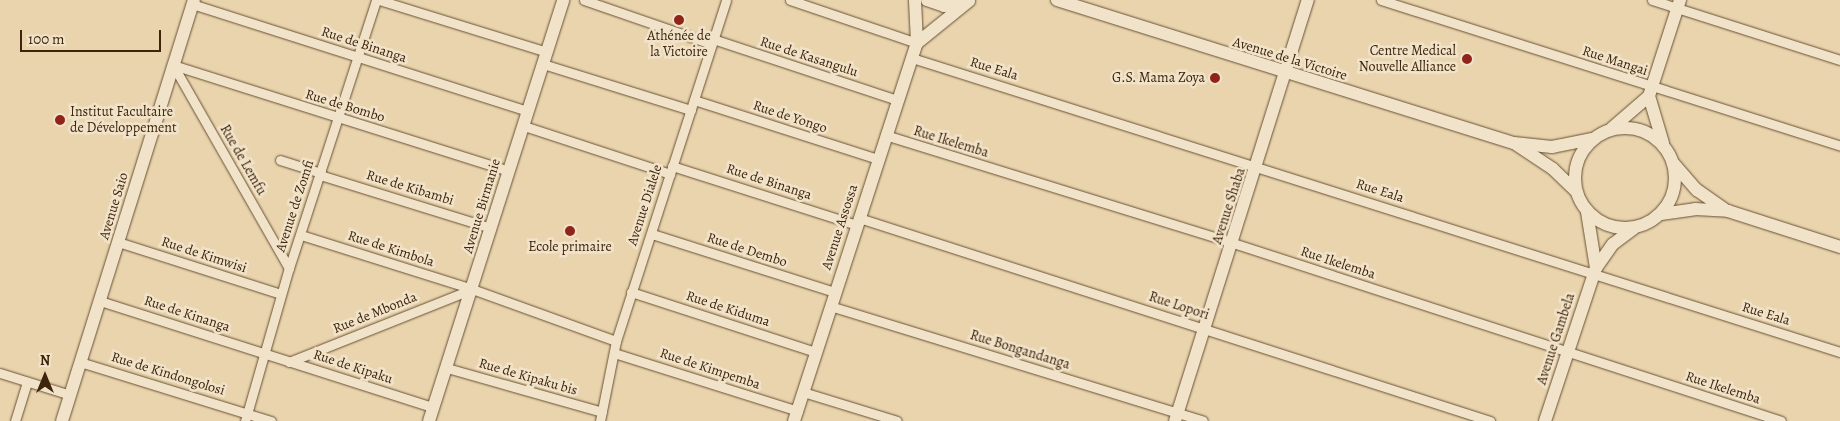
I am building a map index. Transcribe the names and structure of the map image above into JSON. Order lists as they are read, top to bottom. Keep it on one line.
{"streets":{"street":["Rue de Binanga","Rue de Kasangulu","Avenue de la Victoire","Rue Mangai","Rue Eala","Rue de Bombo","Rue de Yongo","Rue Ikelemba","Rue de Lemfu","Rue de Kibambi","Avenue Dialele","Avenue Saio","Avenue de Zomfi","Avenue Birmanie","Avenue Shaba","Avenue Assossa","Rue de Kimbola","Rue de Dembo","Rue de Kimwisi","Rue Lopori","Rue de Kiduma","Rue de Mbonda","Rue de Kinanga","Avenue Gambela","Rue Bongandanga","Rue de Kipaku","Rue de Kimpemba","Rue de Kindongolosi","Rue de Kipaku bis"]},"crossings":[["Rue de Binanga","Avenue Dialele"],["Rue de Binanga","Avenue Saio"],["Rue de Binanga","Avenue de Zomfi"],["Rue de Binanga","Avenue Birmanie"],["Rue de Binanga","Avenue Assossa"],["Rue de Binanga","Rue Lopori"],["Rue de Kasangulu","Avenue Dialele"],["Rue de Kasangulu","Avenue Assossa"],["Avenue de la Victoire","Avenue Shaba"],["Rue Eala","Avenue Shaba"],["Rue Eala","Avenue Assossa"],["Rue Eala","Avenue Gambela"],["Rue de Bombo","Rue de Lemfu"],["Rue de Bombo","Avenue Saio"],["Rue de Bombo","Avenue de Zomfi"],["Rue de Bombo","Avenue Birmanie"],["Rue de Yongo","Avenue Dialele"],["Rue de Yongo","Avenue Assossa"],["Rue Ikelemba","Avenue Shaba"],["Rue Ikelemba","Avenue Assossa"],["Rue Ikelemba","Avenue Gambela"],["Rue de Lemfu","Avenue Saio"],["Rue de Lemfu","Avenue de Zomfi"],["Rue de Kibambi","Avenue de Zomfi"],["Rue de Kibambi","Avenue Birmanie"],["Avenue Dialele","Rue de Dembo"],["Avenue Dialele","Rue de Kiduma"],["Avenue Dialele","Rue de Kimpemba"],["Avenue Dialele","Rue de Kipaku bis"],["Avenue Saio","Rue de Kimwisi"],["Avenue Saio","Rue de Kinanga"],["Avenue Saio","Rue de Kindongolosi"],["Avenue de Zomfi","Rue de Kimbola"],["Avenue de Zomfi","Rue de Kimwisi"],["Avenue de Zomfi","Rue de Kinanga"],["Avenue de Zomfi","Rue de Kipaku"],["Avenue de Zomfi","Rue de Kindongolosi"],["Avenue Birmanie","Rue de Kimbola"],["Avenue Birmanie","Rue de Mbonda"],["Avenue Birmanie","Rue de Kipaku"],["Avenue Birmanie","Rue de Kipaku bis"],["Avenue Shaba","Rue Lopori"],["Avenue Shaba","Rue Bongandanga"],["Avenue Assossa","Rue de Dembo"],["Avenue Assossa","Rue Lopori"],["Avenue Assossa","Rue de Kiduma"],["Avenue Assossa","Rue Bongandanga"],["Avenue Assossa","Rue de Kimpemba"],["Rue de Kimbola","Rue de Mbonda"],["Rue de Mbonda","Rue de Kipaku"],["Rue de Kinanga","Rue de Kipaku"]],"places":["Athénée de la Victoire","Centre Medical Nouvelle Alliance","G.S. Mama Zoya","Institut Facultaire de Développement","Ecole primaire"],"scale_bar":"100 m","north":"top"}
